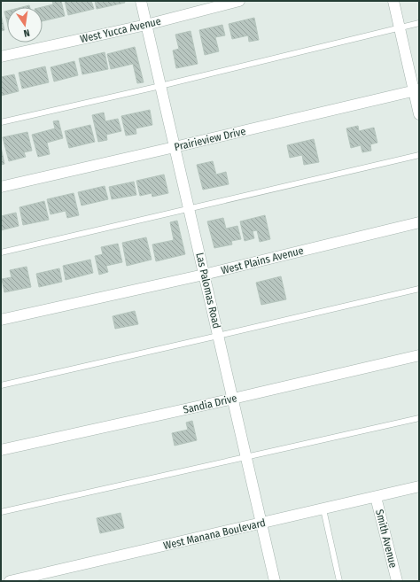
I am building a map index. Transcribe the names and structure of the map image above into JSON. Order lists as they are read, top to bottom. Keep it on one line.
{"streets":{"street":["West Yucca Avenue","Prairieview Drive","West Plains Avenue","Las Palomas Road","Sandia Drive","West Manana Boulevard","Smith Avenue"]},"crossings":[["West Yucca Avenue","Las Palomas Road"],["Prairieview Drive","Las Palomas Road"],["West Plains Avenue","Las Palomas Road"],["Las Palomas Road","Sandia Drive"],["Las Palomas Road","West Manana Boulevard"],["West Manana Boulevard","Smith Avenue"]],"north":"bottom"}
